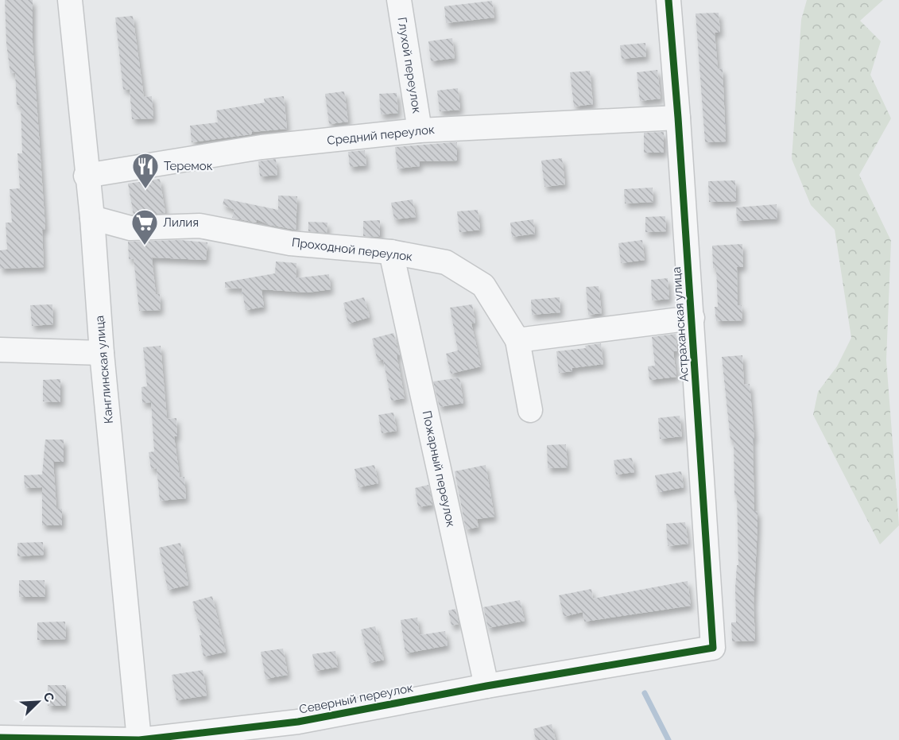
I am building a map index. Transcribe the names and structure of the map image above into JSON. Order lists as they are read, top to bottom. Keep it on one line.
{"streets":{"street":["Глухой переулок","Средний переулок","Проходной переулок","Астраханская улица","Канглинская улица","Пожарный переулок","Северный переулок"]},"crossings":[["Глухой переулок","Средний переулок"],["Средний переулок","Астраханская улица"],["Средний переулок","Канглинская улица"],["Проходной переулок","Канглинская улица"],["Проходной переулок","Пожарный переулок"],["Астраханская улица","Северный переулок"],["Канглинская улица","Северный переулок"],["Пожарный переулок","Северный переулок"]],"places":{"restaurant":["Теремок"],"supermarket":["Лилия"]},"north":"top right"}
